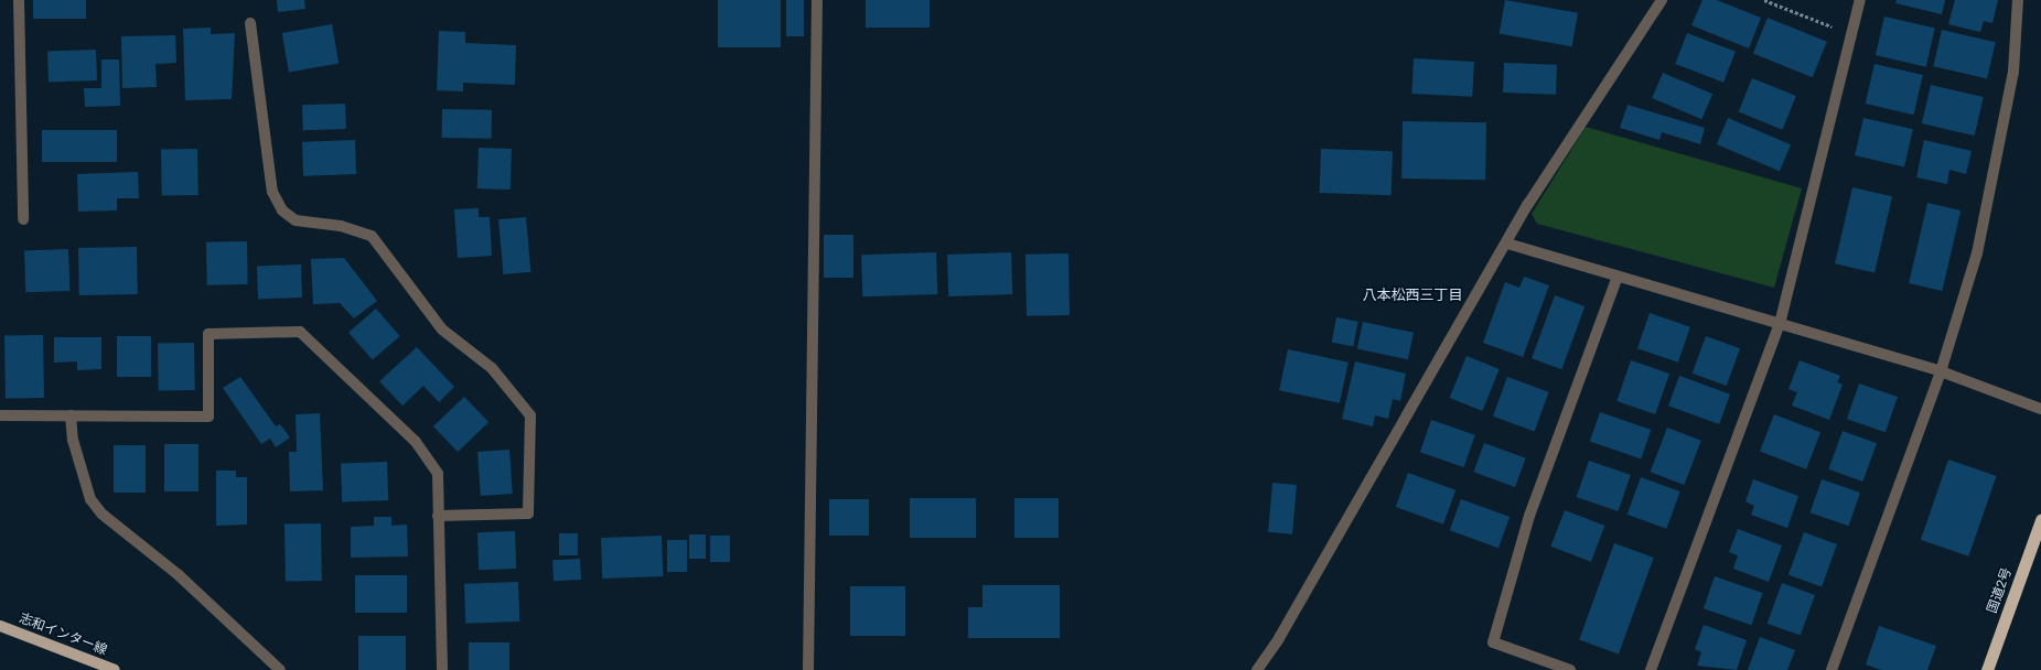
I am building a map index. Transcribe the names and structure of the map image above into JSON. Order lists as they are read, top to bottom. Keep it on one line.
{"streets":{"highway":["国道2号"],"main road":["志和インター線"]},"districts":["八本松西三丁目"]}
